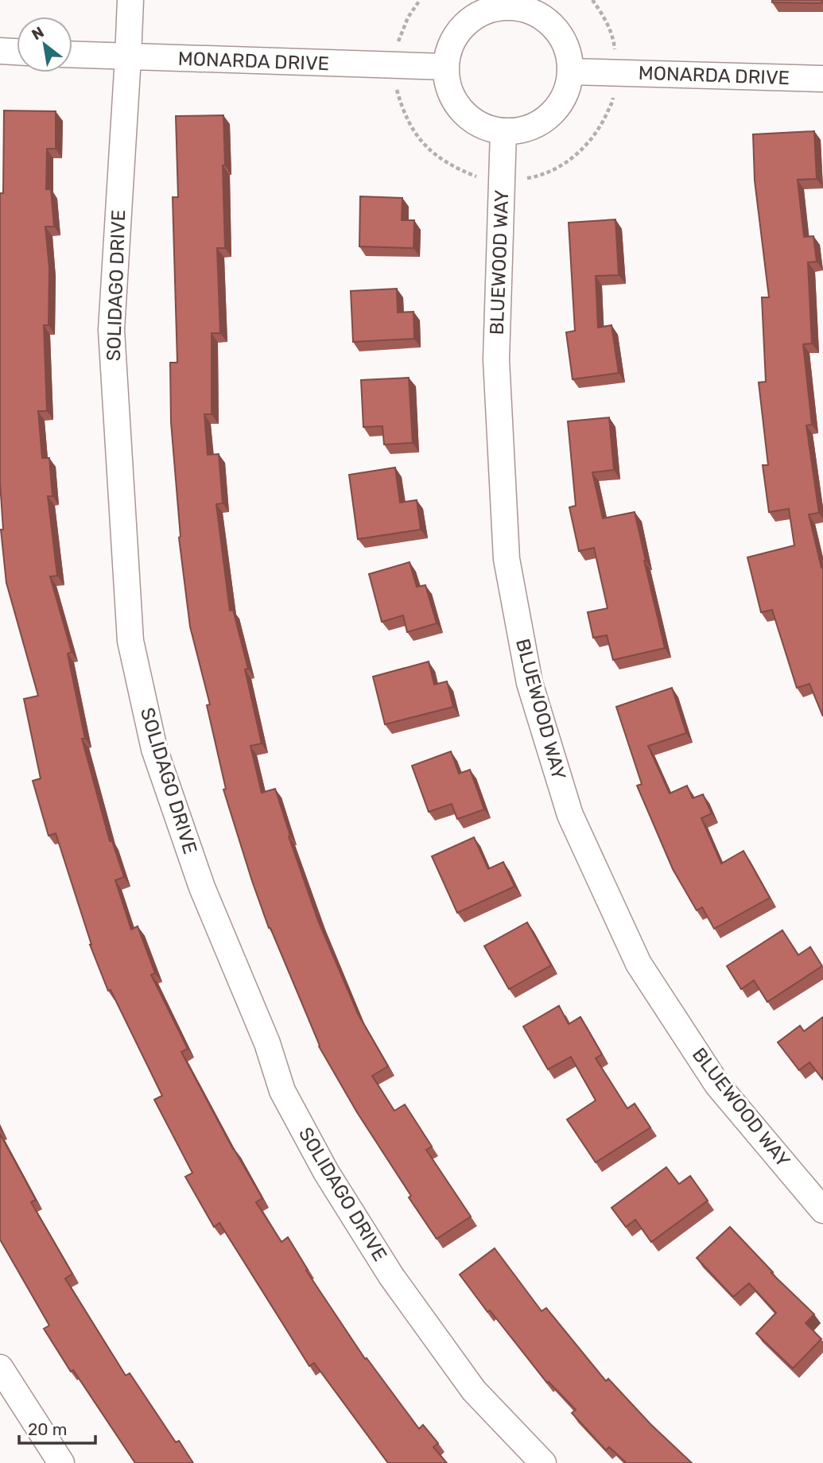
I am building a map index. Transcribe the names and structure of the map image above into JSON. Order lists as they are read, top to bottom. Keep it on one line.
{"streets":{"street":["MONARDA DRIVE","BLUEWOOD WAY","SOLIDAGO DRIVE"]},"crossings":[["MONARDA DRIVE","BLUEWOOD WAY"],["MONARDA DRIVE","SOLIDAGO DRIVE"]],"scale_bar":"20 m","north":"top left"}
